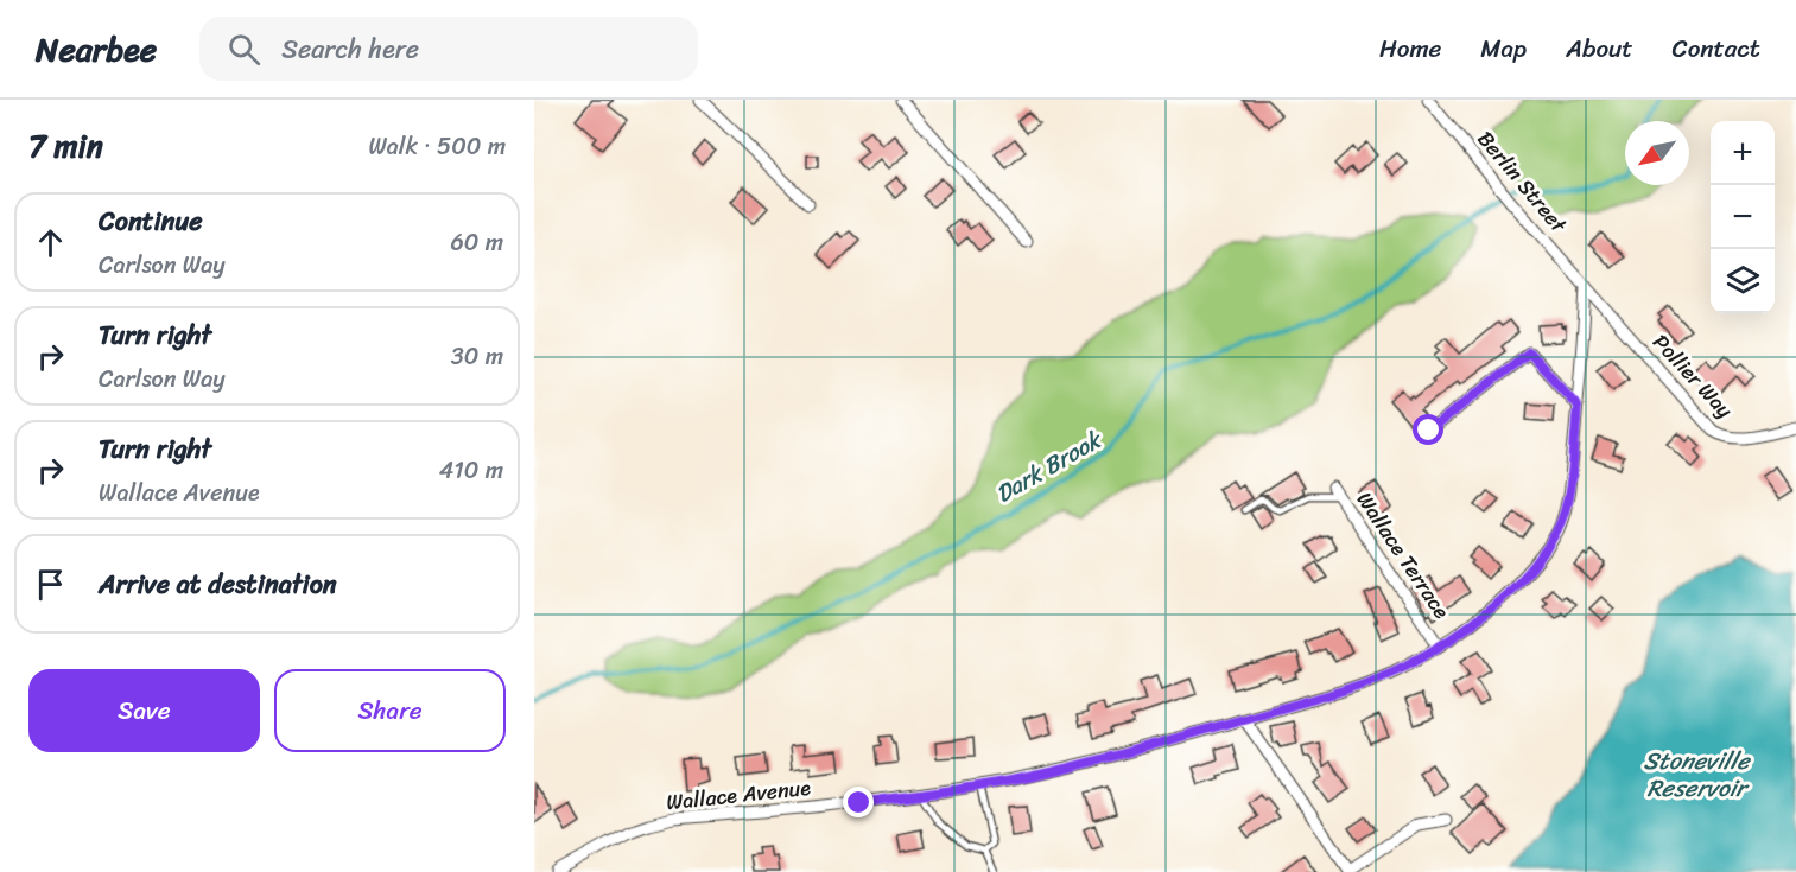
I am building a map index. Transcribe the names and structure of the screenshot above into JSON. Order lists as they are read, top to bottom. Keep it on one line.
{"streets":{"street":["Berlin Street","Pollier Way","Wallace Terrace","Wallace Avenue"]},"crossings":[["Berlin Street","Pollier Way"],["Berlin Street","Wallace Avenue"],["Pollier Way","Wallace Avenue"],["Wallace Terrace","Wallace Avenue"]],"water":["Dark Brook","Stoneville Reservoir"],"north":"bottom left","page":{"header":"Nearbee","search":"Search here","nav":["Home","Map","About","Contact"],"heading":["7 min","Walk · 500 m"],"map_buttons":["+","−"],"list":[["Continue","Carlson Way","60 m"],["Turn right","Carlson Way","30 m"],["Turn right","Wallace Avenue","410 m"],"Arrive at destination"],"buttons":["Save","Share"]}}
